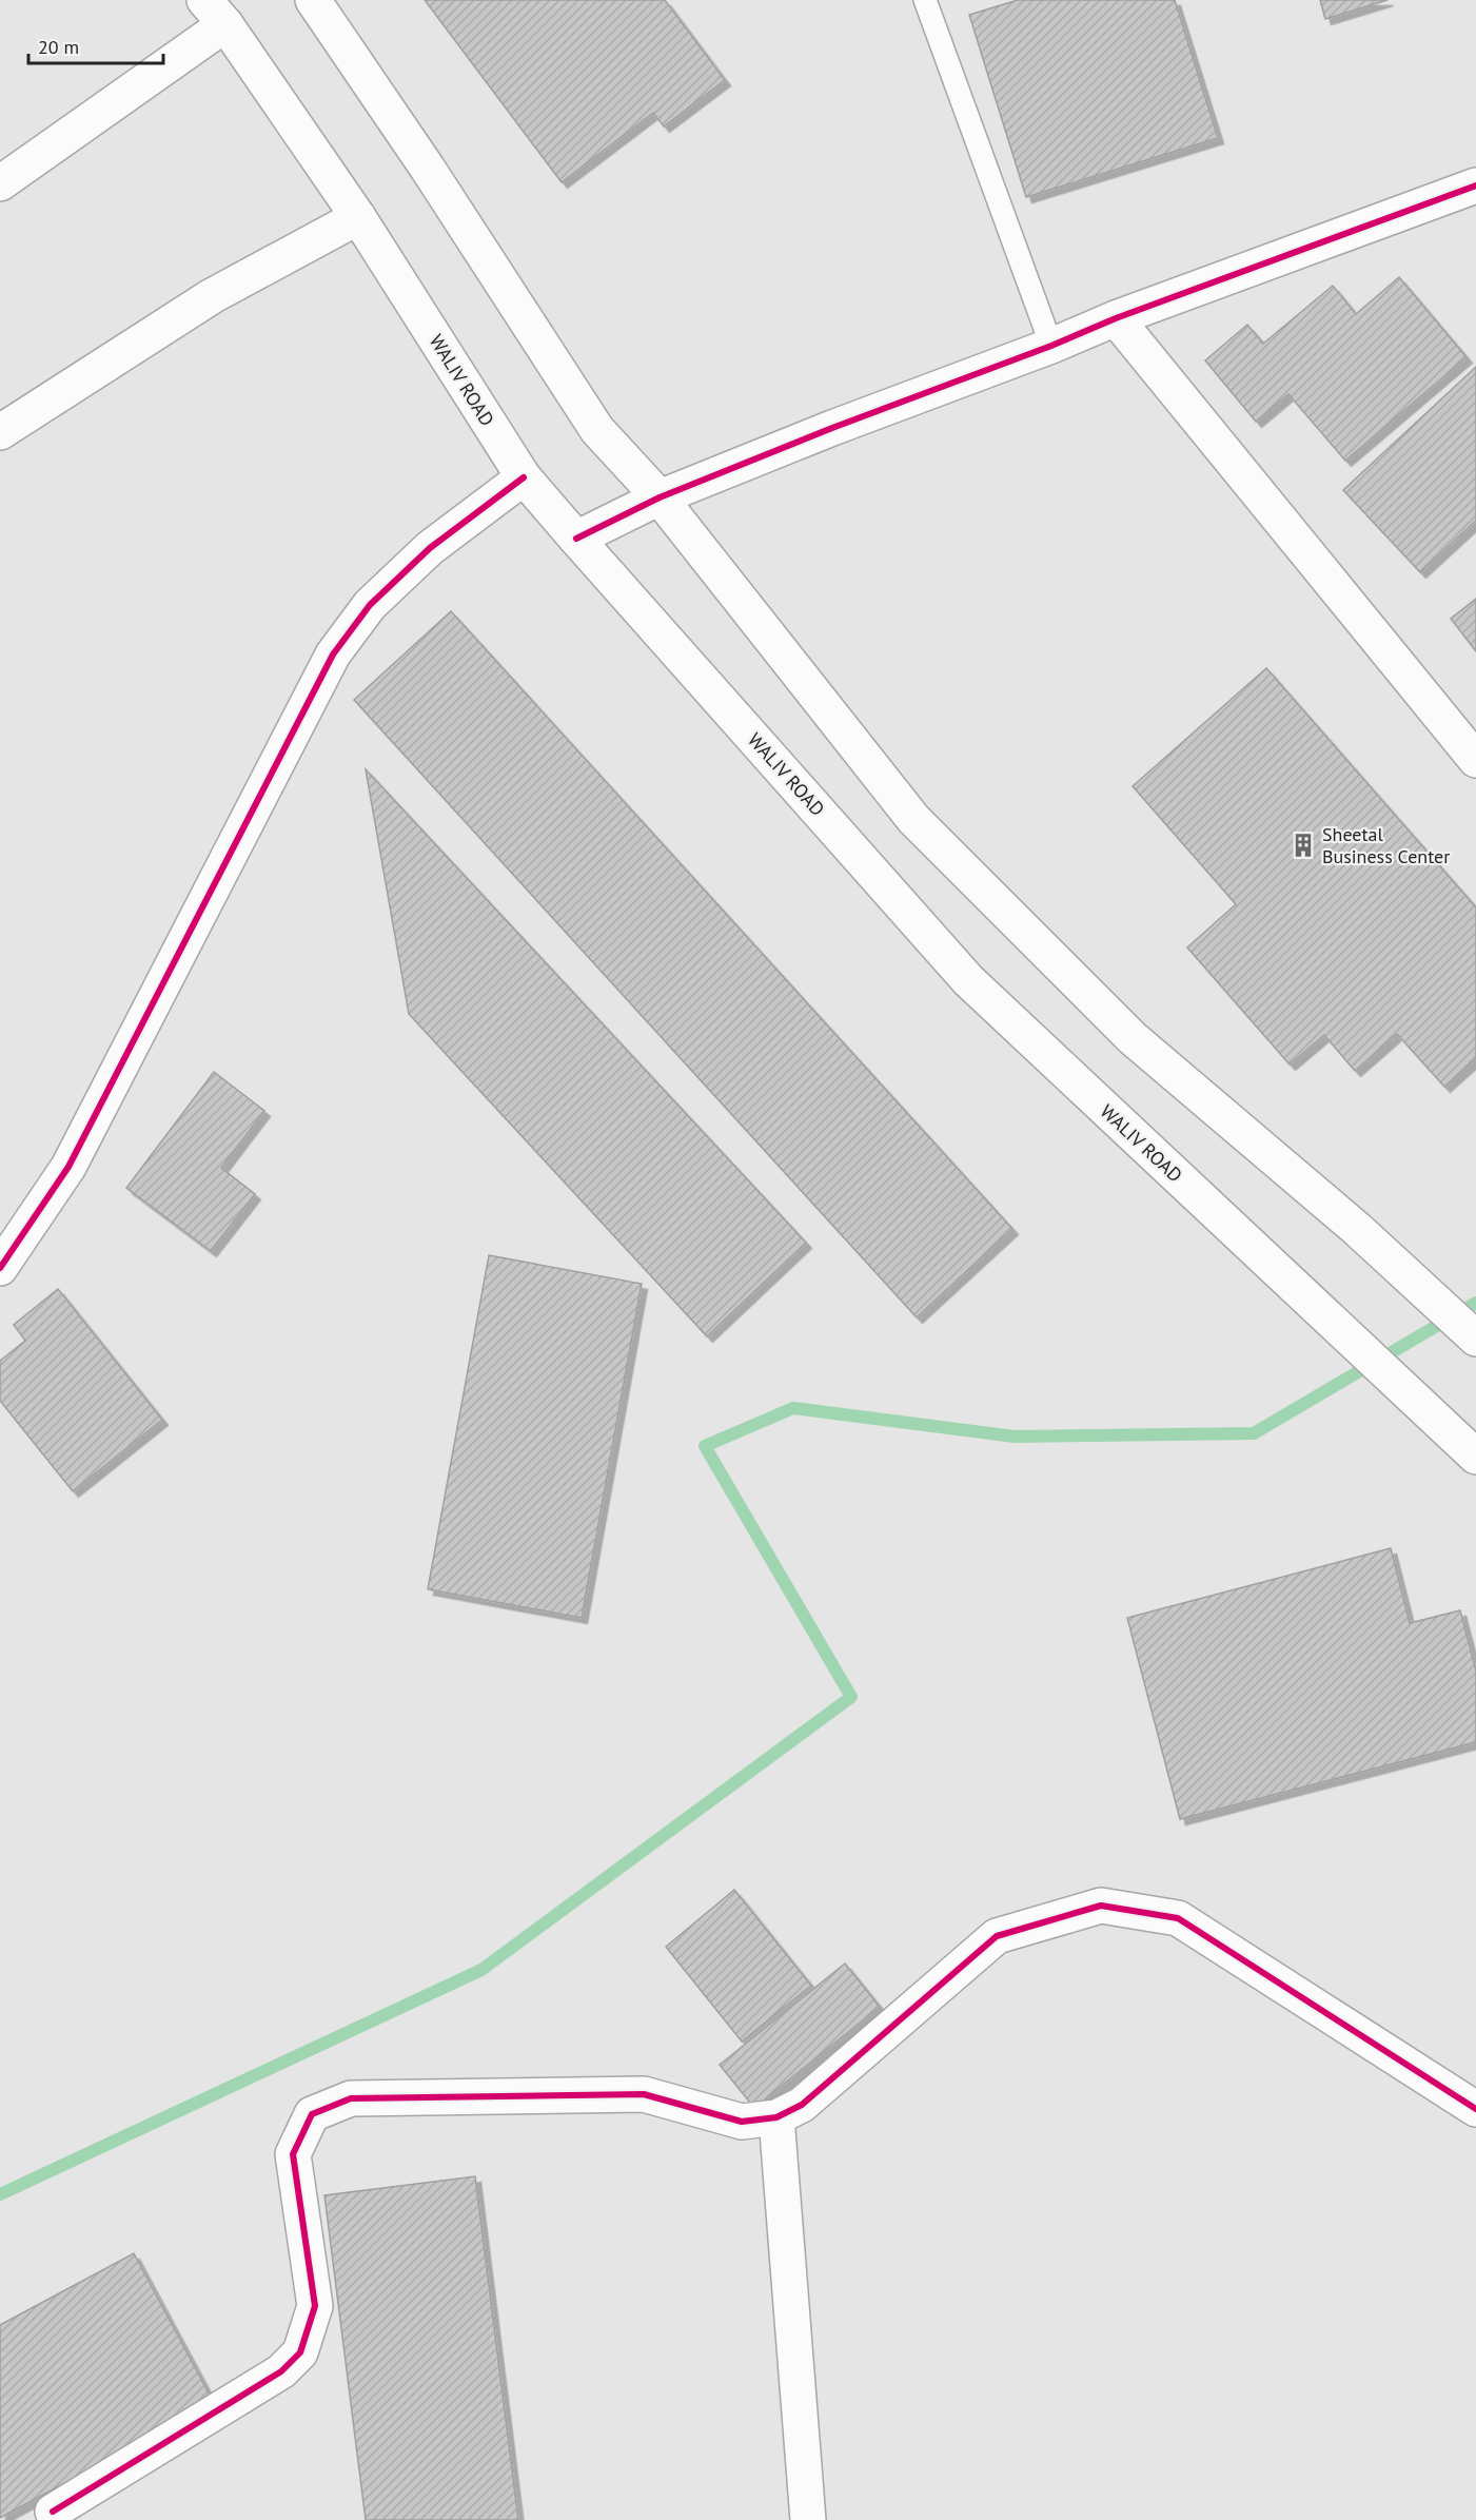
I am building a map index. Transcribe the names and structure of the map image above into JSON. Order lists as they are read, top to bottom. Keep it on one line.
{"streets":{"street":["WALIV ROAD"]},"places":{"building":["Sheetal Business Center"]},"scale_bar":"20 m"}
